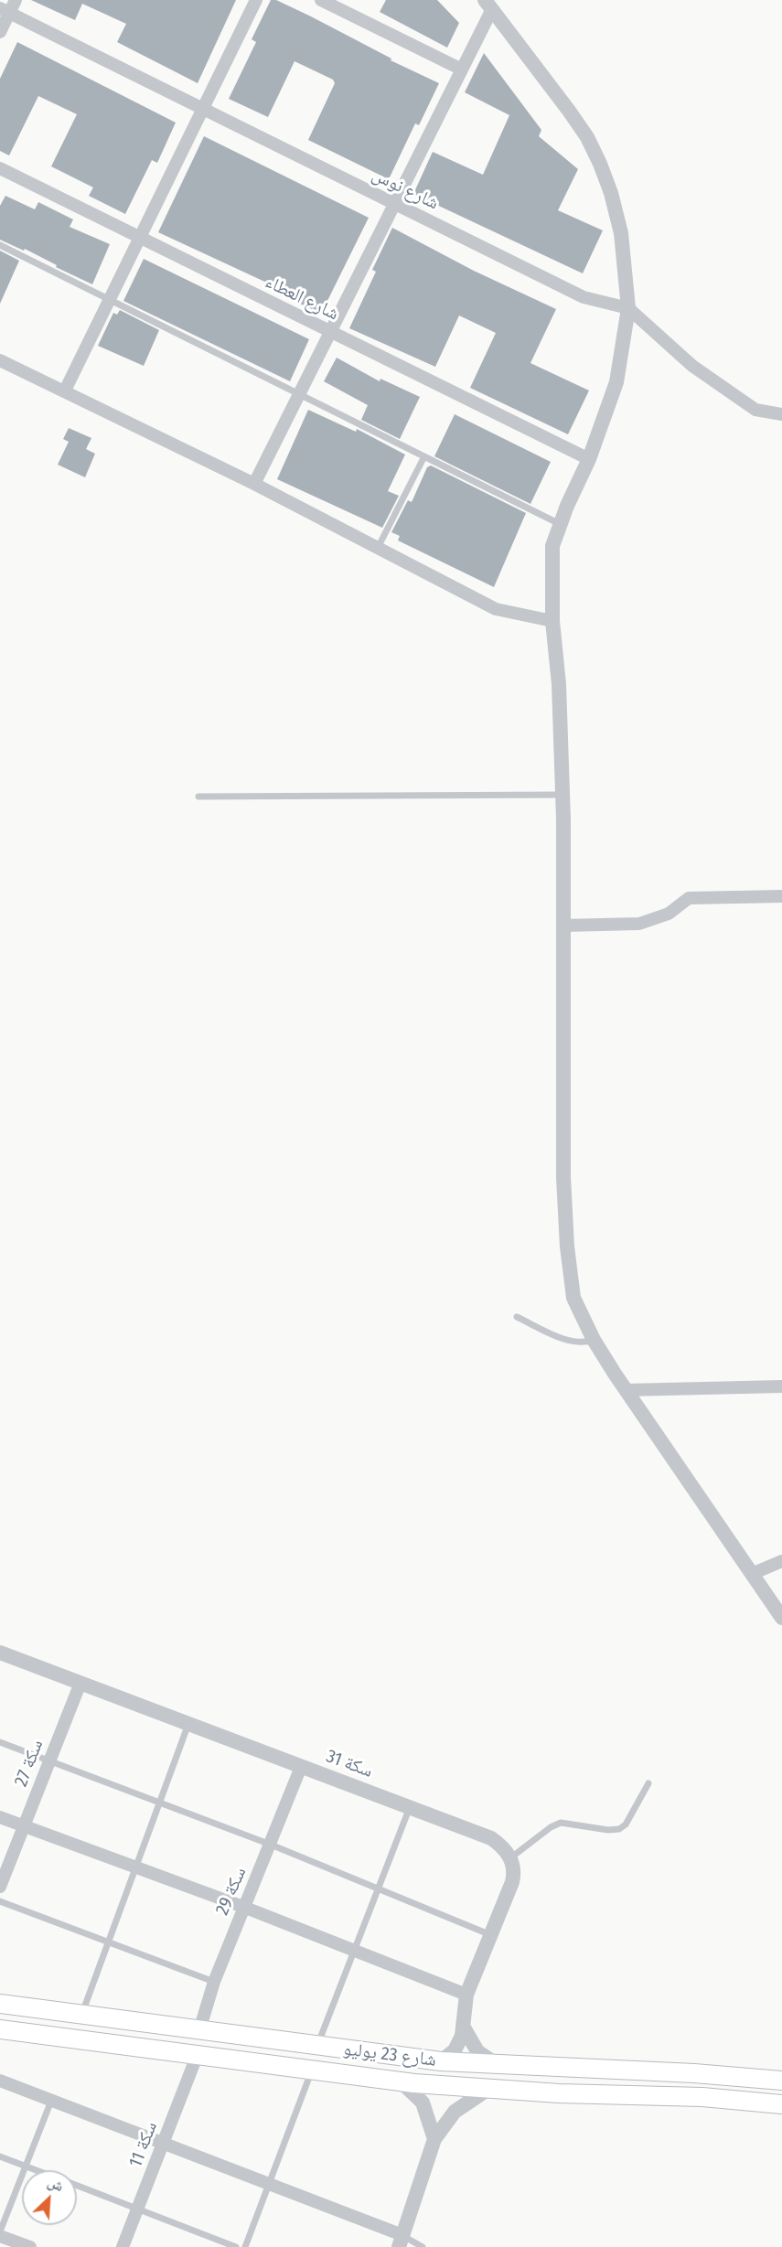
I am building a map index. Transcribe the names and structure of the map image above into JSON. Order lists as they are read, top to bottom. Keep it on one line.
{"streets":{"main road":["شارع 23 يوليو"],"street":["شارع نوس","شارع العطاء","سكة 27","سكة 31","سكة 29","سكة 11"]},"crossings":[["سكة 27","سكة 31"],["سكة 31","سكة 29"],["سكة 29","شارع 23 يوليو"],["شارع 23 يوليو","سكة 11"]],"north":"top right"}
